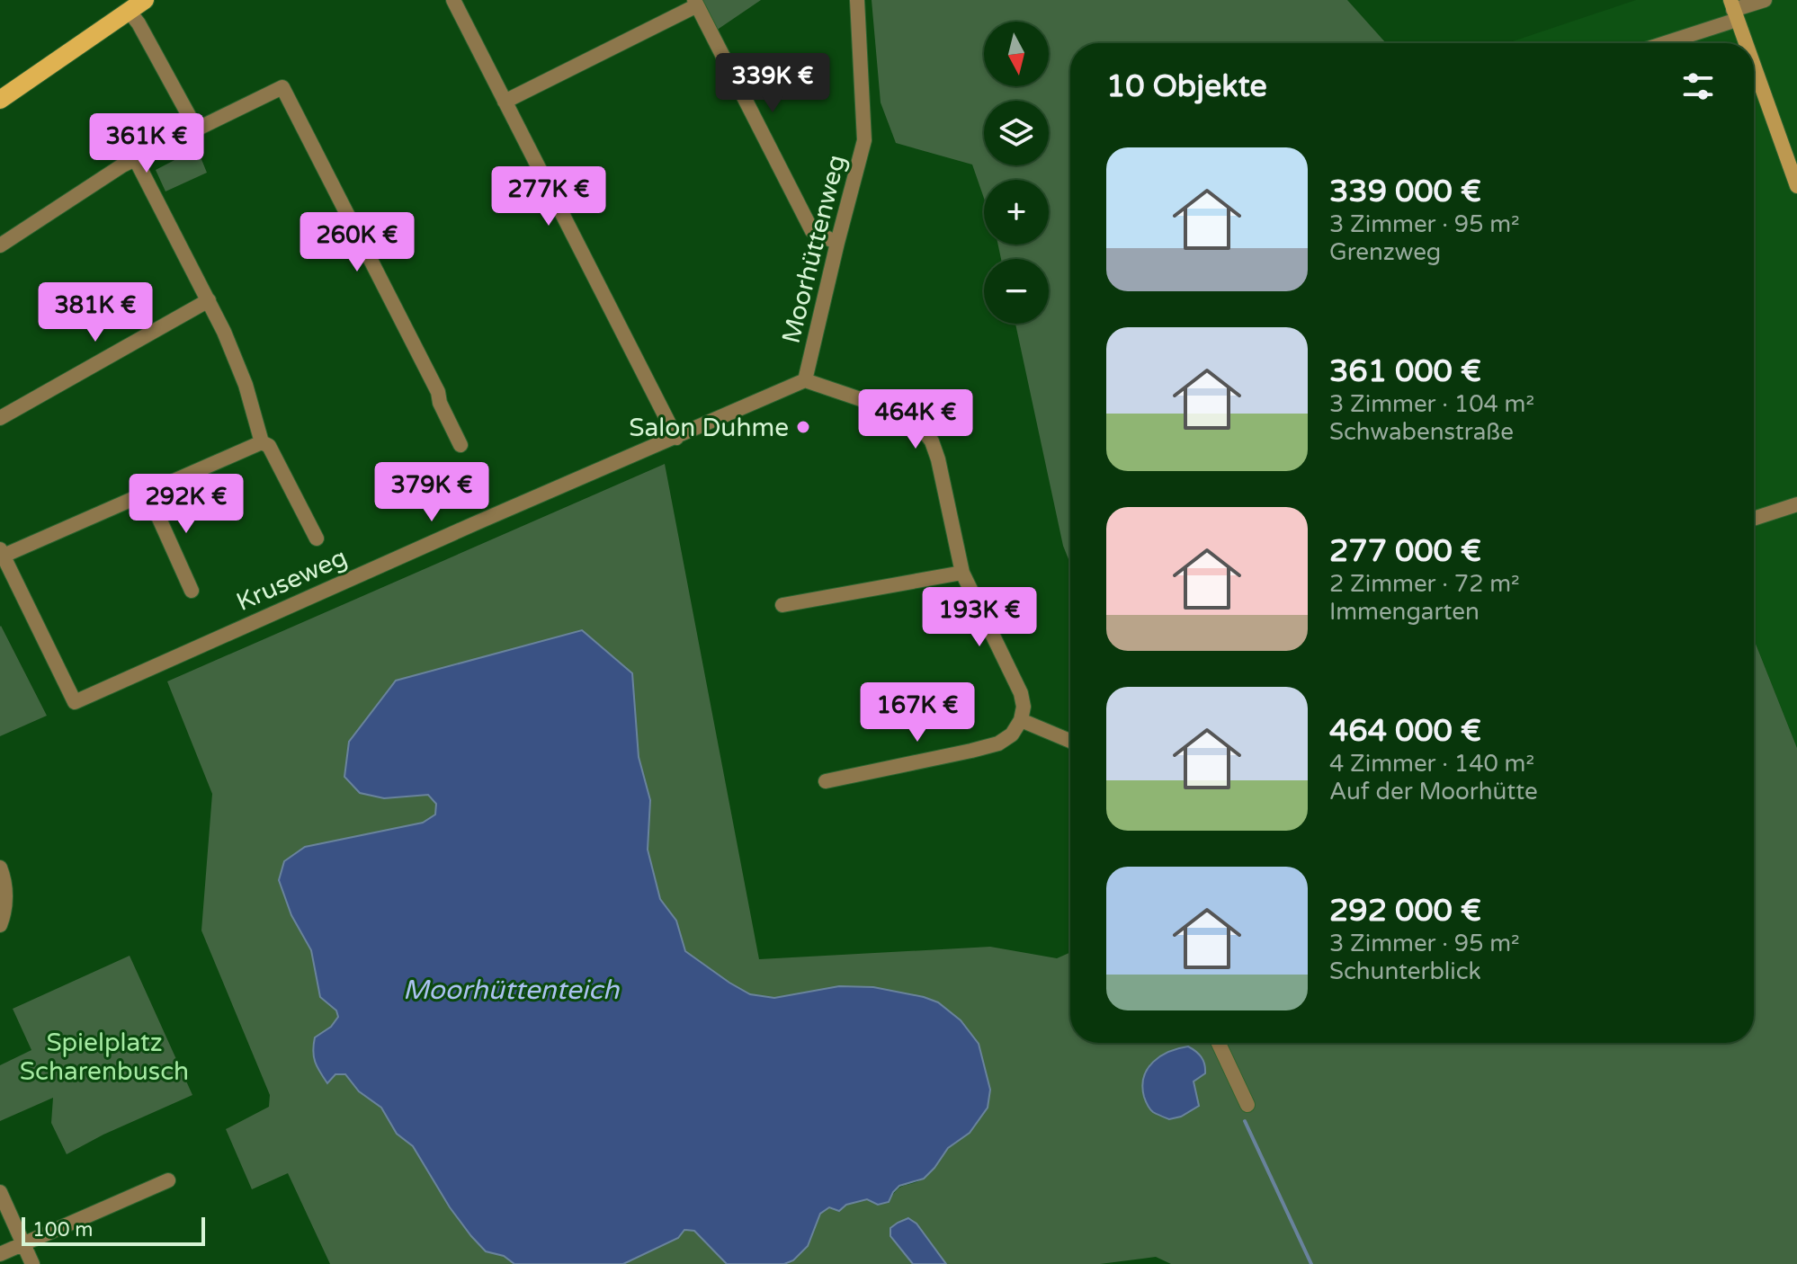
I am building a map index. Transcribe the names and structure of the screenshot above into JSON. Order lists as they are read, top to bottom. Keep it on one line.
{"streets":{"street":["Moorhüttenweg","Kruseweg"]},"crossings":[["Moorhüttenweg","Kruseweg"]],"water":["Moorhüttenteich"],"parks":["Spielplatz Scharenbusch"],"places":["Salon Duhme"],"scale_bar":"100 m","north":"bottom","page":{"map_buttons":["+","−"],"heading":"10 Objekte","price":["339K €","361K €","277K €","260K €","381K €","464K €","379K €","292K €","193K €","167K €"],"list":[{"name":"339 000 €","note":"3 Zimmer · 95 m² · Grenzweg"},{"name":"361 000 €","note":"3 Zimmer · 104 m² · Schwabenstraße"},{"name":"277 000 €","note":"2 Zimmer · 72 m² · Immengarten"},{"name":"464 000 €","note":"4 Zimmer · 140 m² · Auf der Moorhütte"},{"name":"292 000 €","note":"3 Zimmer · 95 m² · Schunterblick"}],"scale":"100 m"}}
